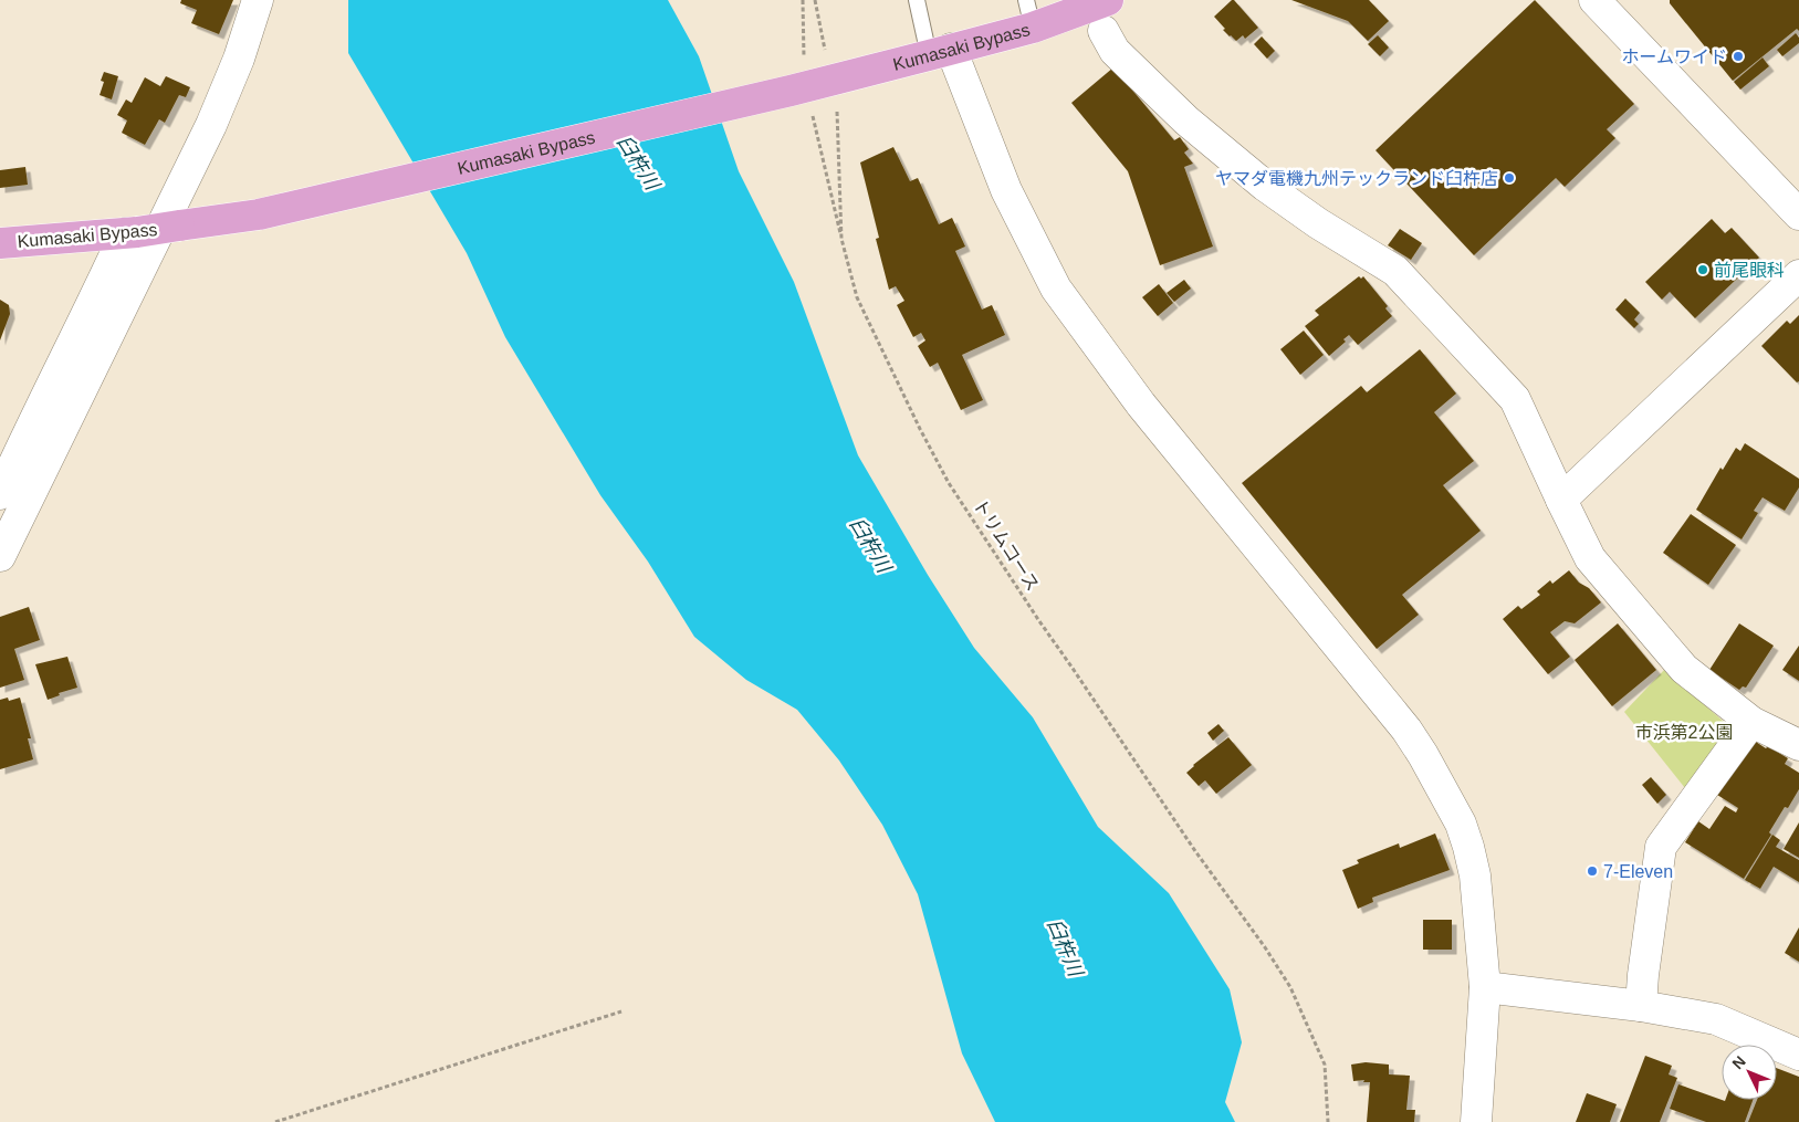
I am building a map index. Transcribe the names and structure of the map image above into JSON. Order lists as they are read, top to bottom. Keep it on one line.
{"streets":{"highway":["Kumasaki Bypass"],"path":["トリムコース"]},"water":["臼杵川"],"parks":["市浜第2公園"],"places":["ホームワイド","ヤマダ電機九州テックランド臼杵店","前尾眼科","7-Eleven"],"north":"top left"}
